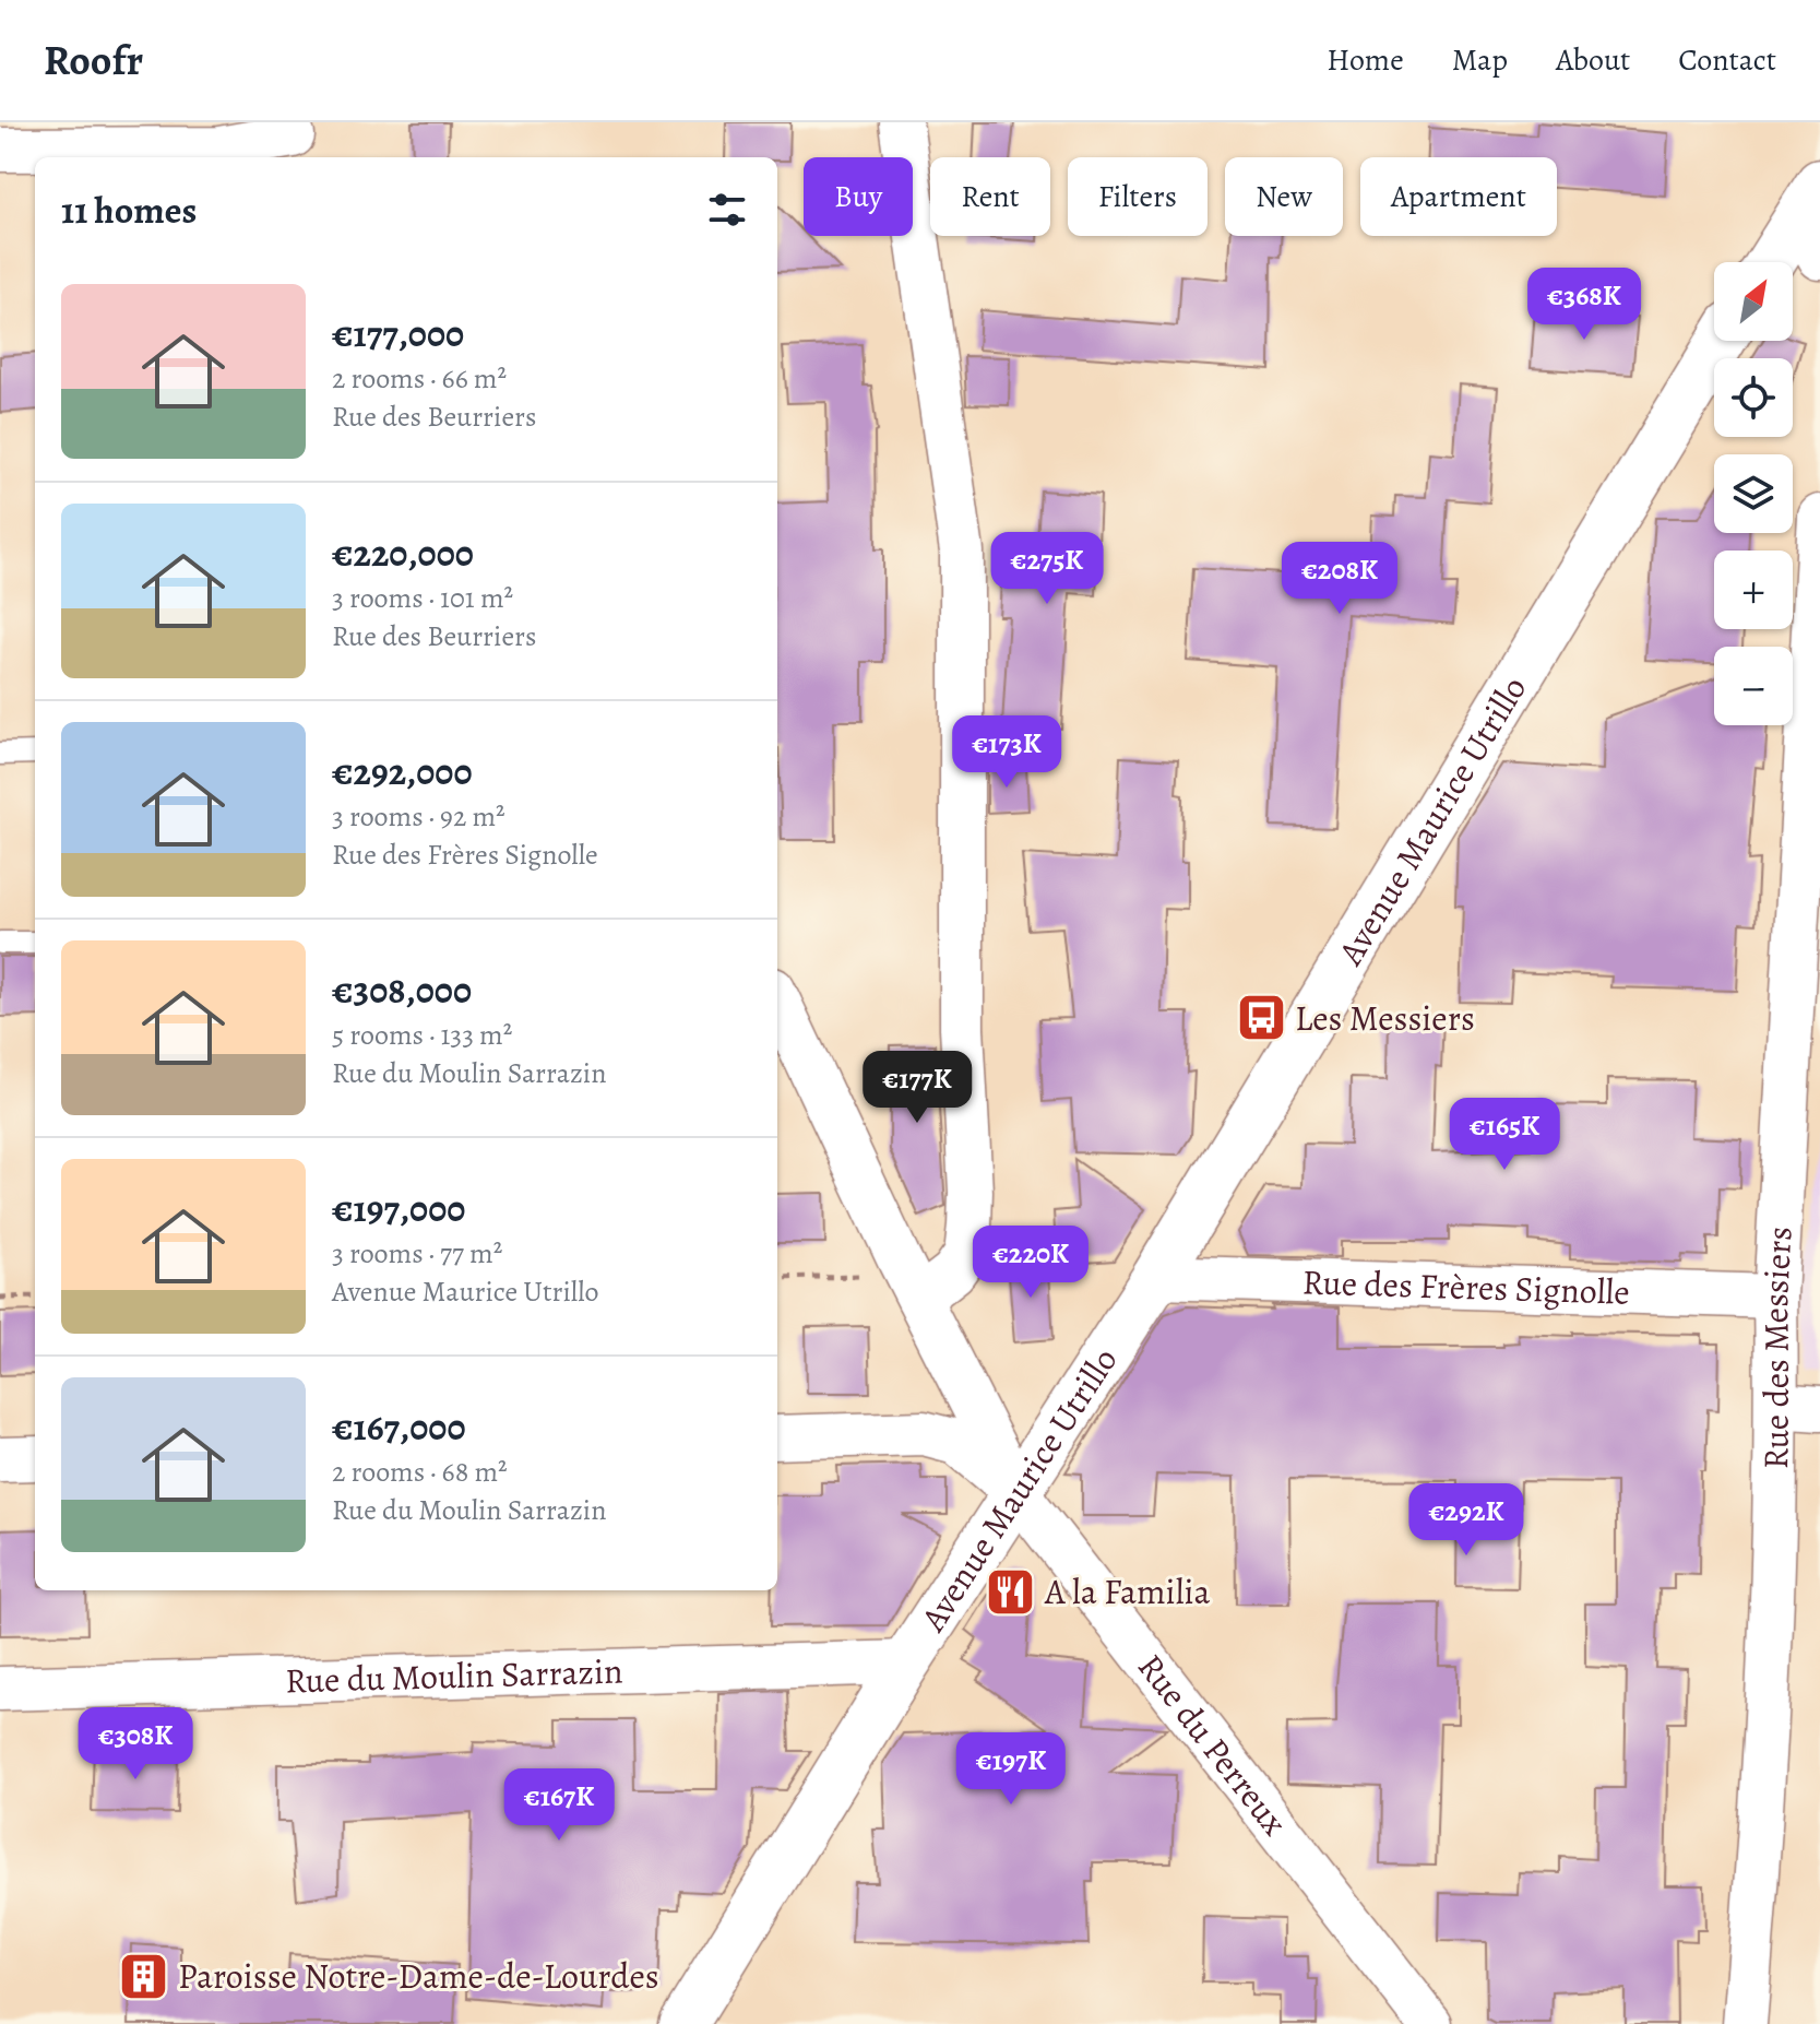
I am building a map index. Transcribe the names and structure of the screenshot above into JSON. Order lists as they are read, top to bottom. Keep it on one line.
{"streets":{"street":["Avenue Maurice Utrillo","Rue des Frères Signolle","Rue des Messiers","Rue du Moulin Sarrazin","Rue du Perreux"]},"crossings":[["Avenue Maurice Utrillo","Rue des Frères Signolle"],["Avenue Maurice Utrillo","Rue du Moulin Sarrazin"],["Avenue Maurice Utrillo","Rue du Perreux"],["Rue des Frères Signolle","Rue des Messiers"]],"places":{"bus stop":["Les Messiers"],"restaurant":["A la Familia"],"building":["Paroisse Notre-Dame-de-Lourdes"]},"north":"top right","page":{"header":"Roofr","nav":["Home","Map","About","Contact"],"chip":["Buy","Rent","Filters","New","Apartment"],"heading":"11 homes","map_buttons":["+","−"],"list":[{"name":"€177,000","note":"2 rooms · 66 m² · Rue des Beurriers"},{"name":"€220,000","note":"3 rooms · 101 m² · Rue des Beurriers"},{"name":"€292,000","note":"3 rooms · 92 m² · Rue des Frères Signolle"},{"name":"€308,000","note":"5 rooms · 133 m² · Rue du Moulin Sarrazin"},{"name":"€197,000","note":"3 rooms · 77 m² · Avenue Maurice Utrillo"},{"name":"€167,000","note":"2 rooms · 68 m² · Rue du Moulin Sarrazin"}],"price":["€368K","€275K","€208K","€173K","€177K","€165K","€220K","€292K","€308K","€197K","€167K"]}}
